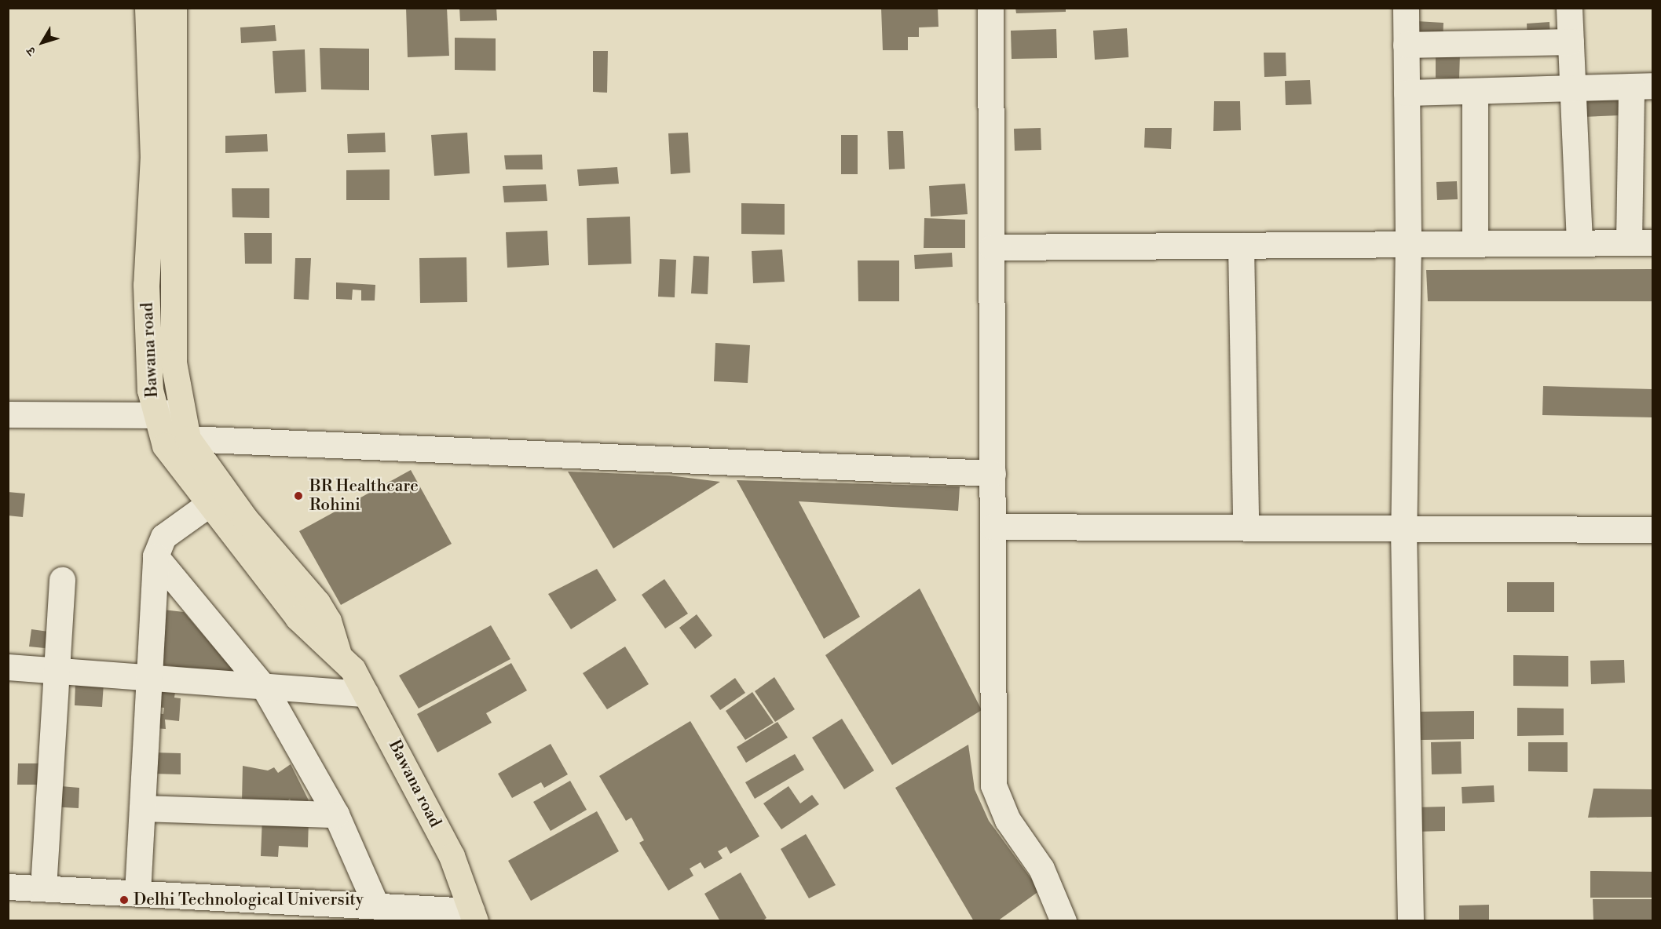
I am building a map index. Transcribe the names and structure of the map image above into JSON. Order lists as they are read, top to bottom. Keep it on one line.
{"streets":{"main road":["Bawana road"]},"places":["BR Healthcare Rohini","Delhi Technological University"],"north":"bottom left"}
